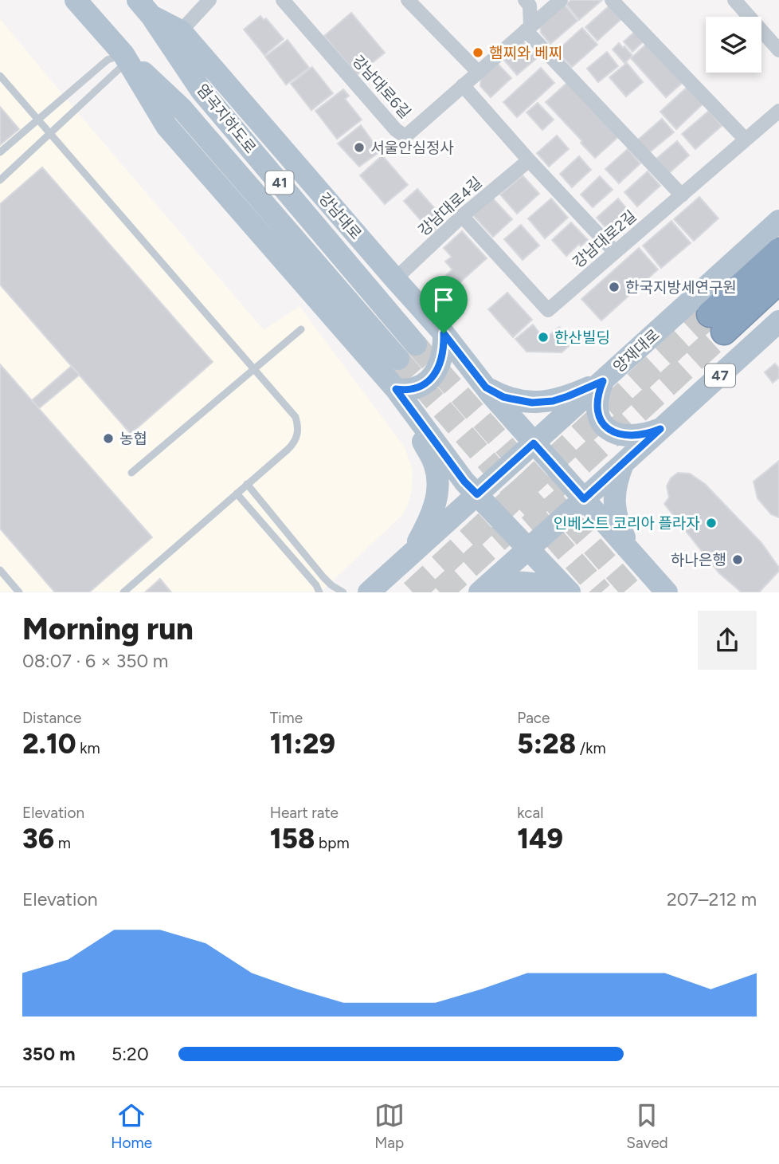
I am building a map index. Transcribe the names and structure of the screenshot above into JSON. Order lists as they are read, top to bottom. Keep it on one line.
{"streets":{"main road":["염곡지하도로","41","강남대로","양재대로","47"],"street":["강남대로6길","강남대로4길","강남대로2길"]},"crossings":[["염곡지하도로","41"],["염곡지하도로","강남대로"],["강남대로4길","강남대로"],["강남대로4길","강남대로2길"],["강남대로","양재대로"],["강남대로","47"]],"places":["햄찌와 베찌","서울안심정사","한국지방세연구원","한산빌딩","농협","인베스트 코리아 플라자","하나은행"],"page":{"heading":["Morning run","08:07 · 6 × 350 m"],"stats":[["Distance","2.10 km"],["Time","11:29"],["Pace","5:28 /km"],["Elevation","36 m"],["Heart rate","158 bpm"],["kcal","149"]],"chart":["Elevation","207–212 m"],"list":[{"name":"350 m","note":"5:20"}],"tabs":["Home","Map","Saved"]}}
